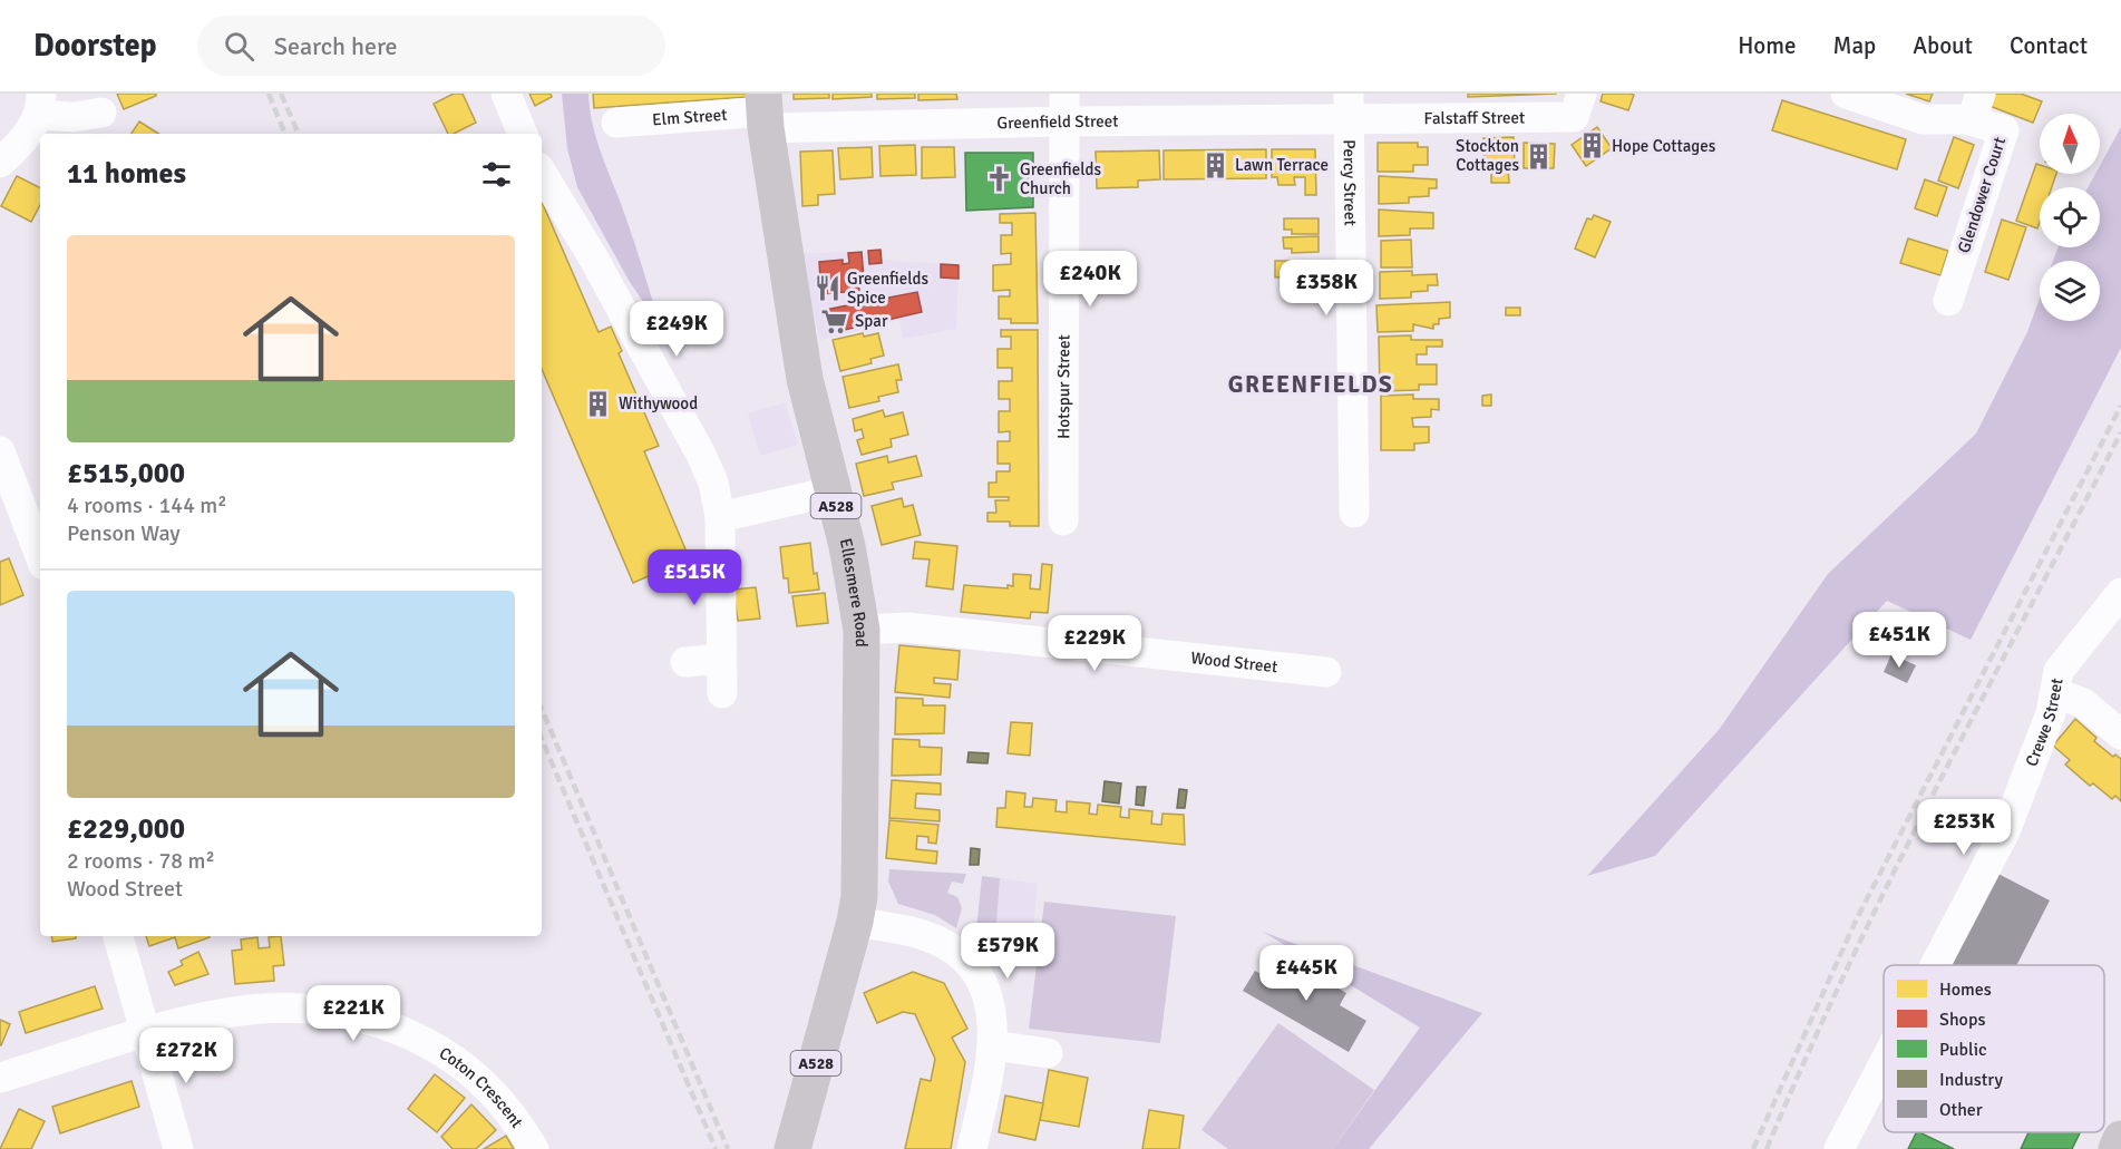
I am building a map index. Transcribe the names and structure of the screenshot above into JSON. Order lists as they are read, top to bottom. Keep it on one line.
{"streets":{"main road":["A528","Ellesmere Road"],"street":["Elm Street","Falstaff Street","Greenfield Street","Percy Street","Glendower Court","Hotspur Street","Wood Street","Crewe Street","Coton Crescent"]},"crossings":[["Elm Street","Greenfield Street"],["Elm Street","Ellesmere Road"],["Falstaff Street","Greenfield Street"],["Falstaff Street","Percy Street"],["Greenfield Street","Percy Street"],["Greenfield Street","Hotspur Street"],["Greenfield Street","Ellesmere Road"],["Ellesmere Road","Wood Street"]],"districts":["GREENFIELDS"],"places":{"building":["Hope Cottages","Stockton Cottages","Lawn Terrace","Withywood"],"church":["Greenfields Church"],"restaurant":["Greenfields Spice"],"supermarket":["Spar"]},"legend":["Homes","Shops","Public","Industry","Other"],"north":"top","page":{"header":"Doorstep","search":"Search here","nav":["Home","Map","About","Contact"],"heading":"11 homes","list":[{"name":"£515,000","note":"4 rooms · 144 m² · Penson Way"},{"name":"£229,000","note":"2 rooms · 78 m² · Wood Street"}],"price":["£240K","£358K","£249K","£515K","£451K","£229K","£253K","£579K","£445K","£221K","£272K"]}}
